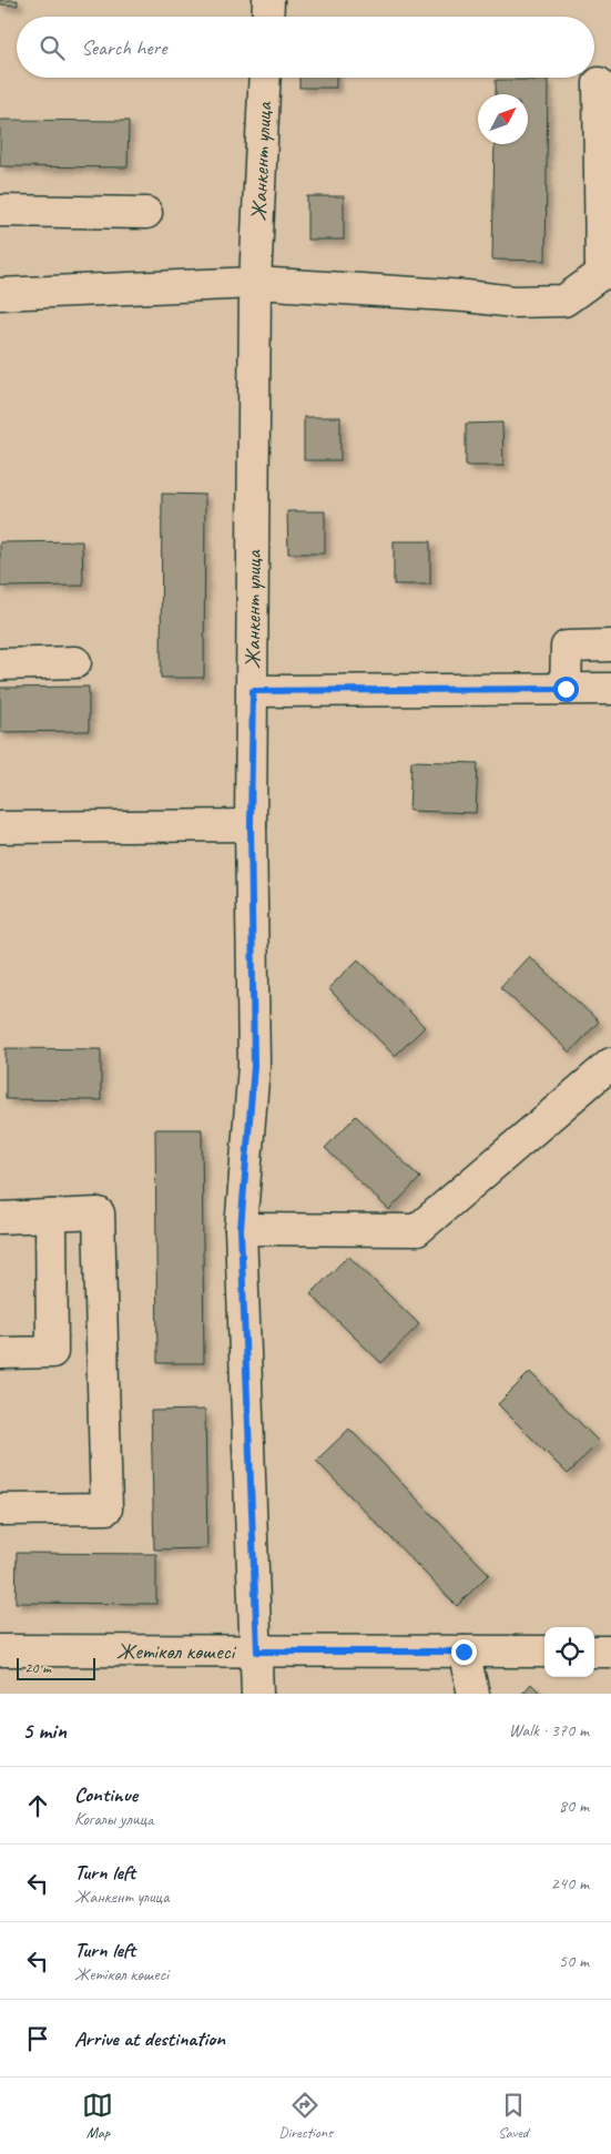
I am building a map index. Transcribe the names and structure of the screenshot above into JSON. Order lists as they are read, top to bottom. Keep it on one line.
{"streets":{"street":["Жанкент улица","Жетікөл көшесі"]},"crossings":[["Жанкент улица","Жетікөл көшесі"]],"scale_bar":"20 m","north":"top right","page":{"search":"Search here","scale":"20 m","heading":["5 min","Walk · 370 m"],"list":[["Continue","Когалы улица","80 m"],["Turn left","Жанкент улица","240 m"],["Turn left","Жетікөл көшесі","50 m"],"Arrive at destination"],"nav":["Map","Directions","Saved"]}}
